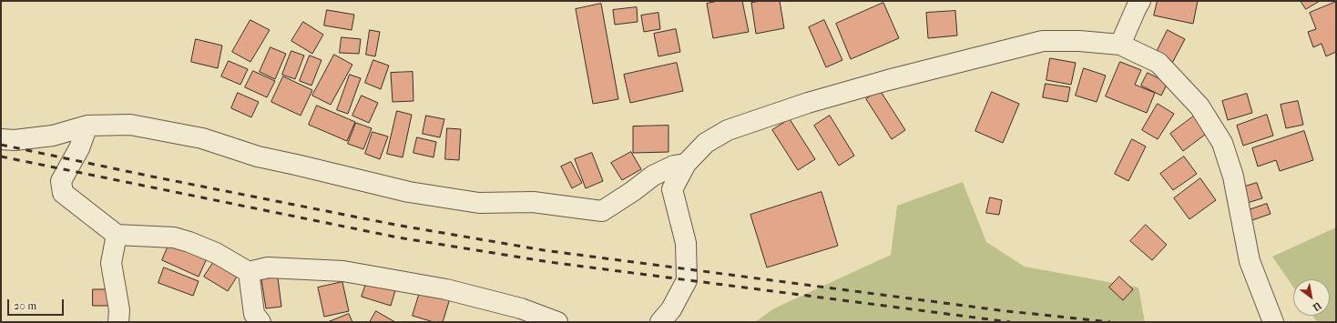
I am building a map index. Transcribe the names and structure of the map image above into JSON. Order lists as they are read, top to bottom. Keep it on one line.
{"scale_bar":"20 m","north":"bottom right"}
